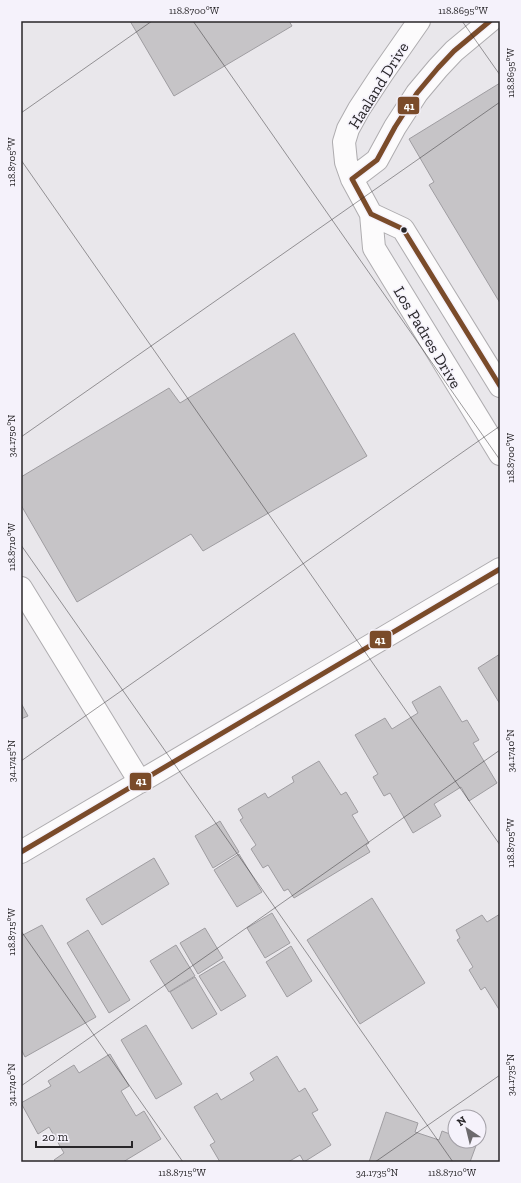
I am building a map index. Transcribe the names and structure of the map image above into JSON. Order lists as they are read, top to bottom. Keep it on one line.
{"streets":{"street":["Haaland Drive","Los Padres Drive"]},"crossings":[["Haaland Drive","Los Padres Drive"]],"lines":["transit line 41"],"scale_bar":"20 m","north":"top left","coordinates":["118.8700°W","118.8695°W","118.8705°W","34.1750°N","118.8710°W","34.1740°N","34.1745°N","118.8715°W","34.1735°N"]}
